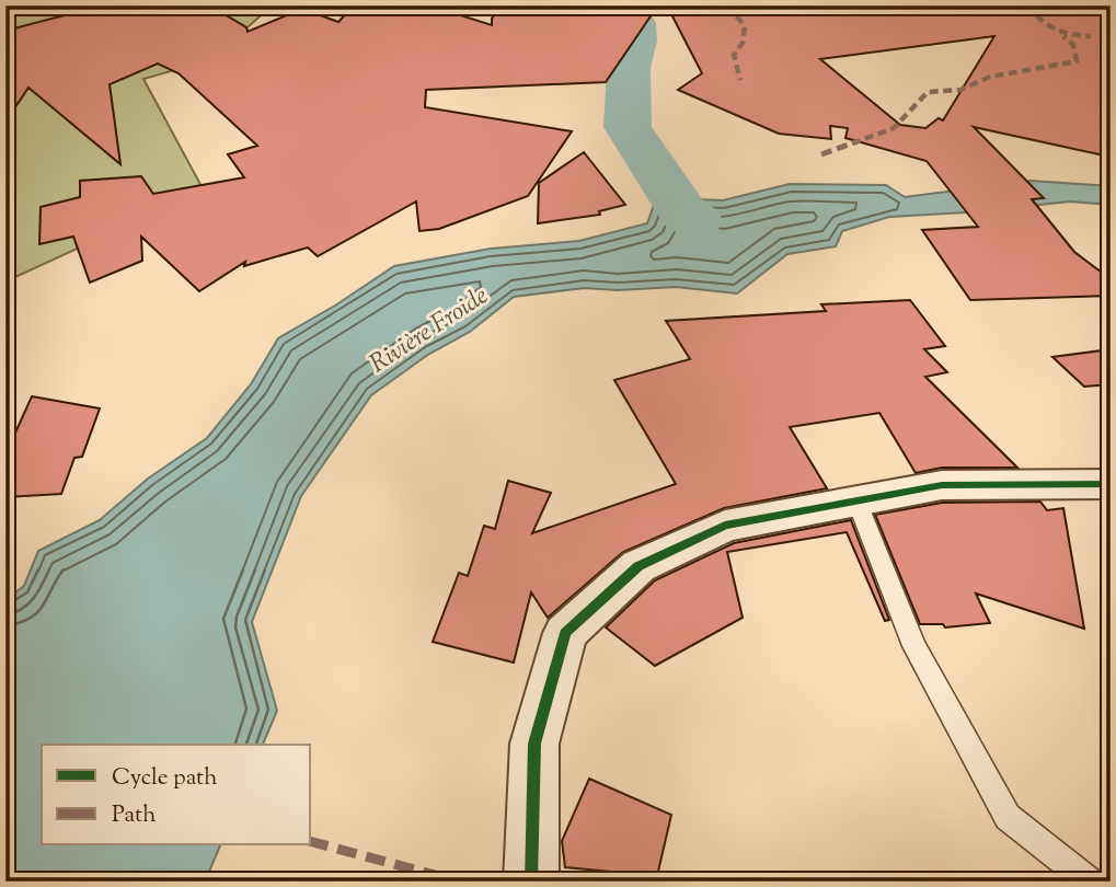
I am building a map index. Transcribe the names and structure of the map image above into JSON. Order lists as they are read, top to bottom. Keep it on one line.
{"water":["Rivière Froide"],"legend":["Cycle path","Path"]}
